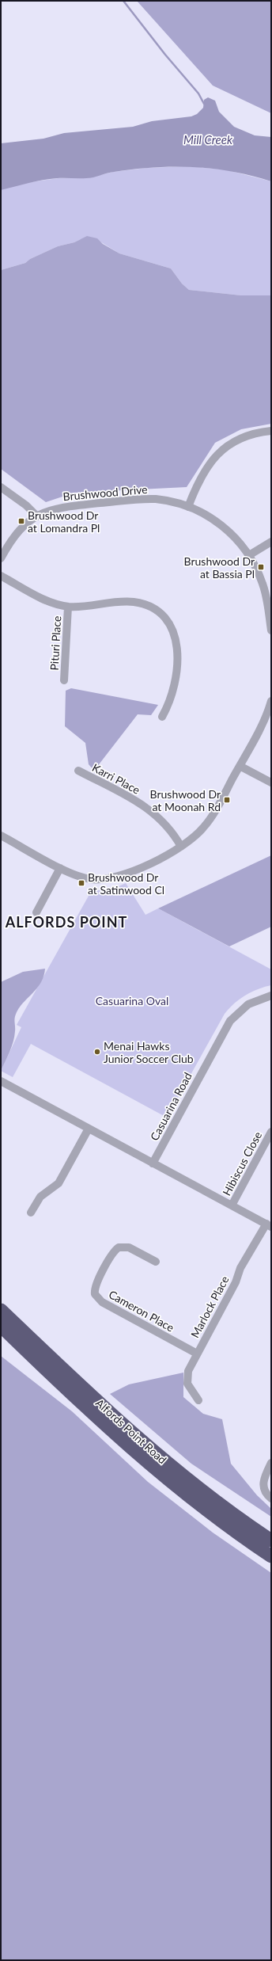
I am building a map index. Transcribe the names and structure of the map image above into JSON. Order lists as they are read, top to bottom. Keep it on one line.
{"streets":{"highway":["Alfords Point Road"],"street":["Brushwood Drive","Pituri Place","Karri Place","Casuarina Road","Hibiscus Close","Marlock Place","Cameron Place"]},"crossings":[["Marlock Place","Cameron Place"]],"districts":["ALFORDS POINT"],"water":["Mill Creek"],"parks":["Casuarina Oval"],"places":{"transit":["Brushwood Dr at Lomandra Pl","Brushwood Dr at Bassia Pl","Brushwood Dr at Moonah Rd","Brushwood Dr at Satinwood Cl"],"other":["Menai Hawks Junior Soccer Club"]}}
